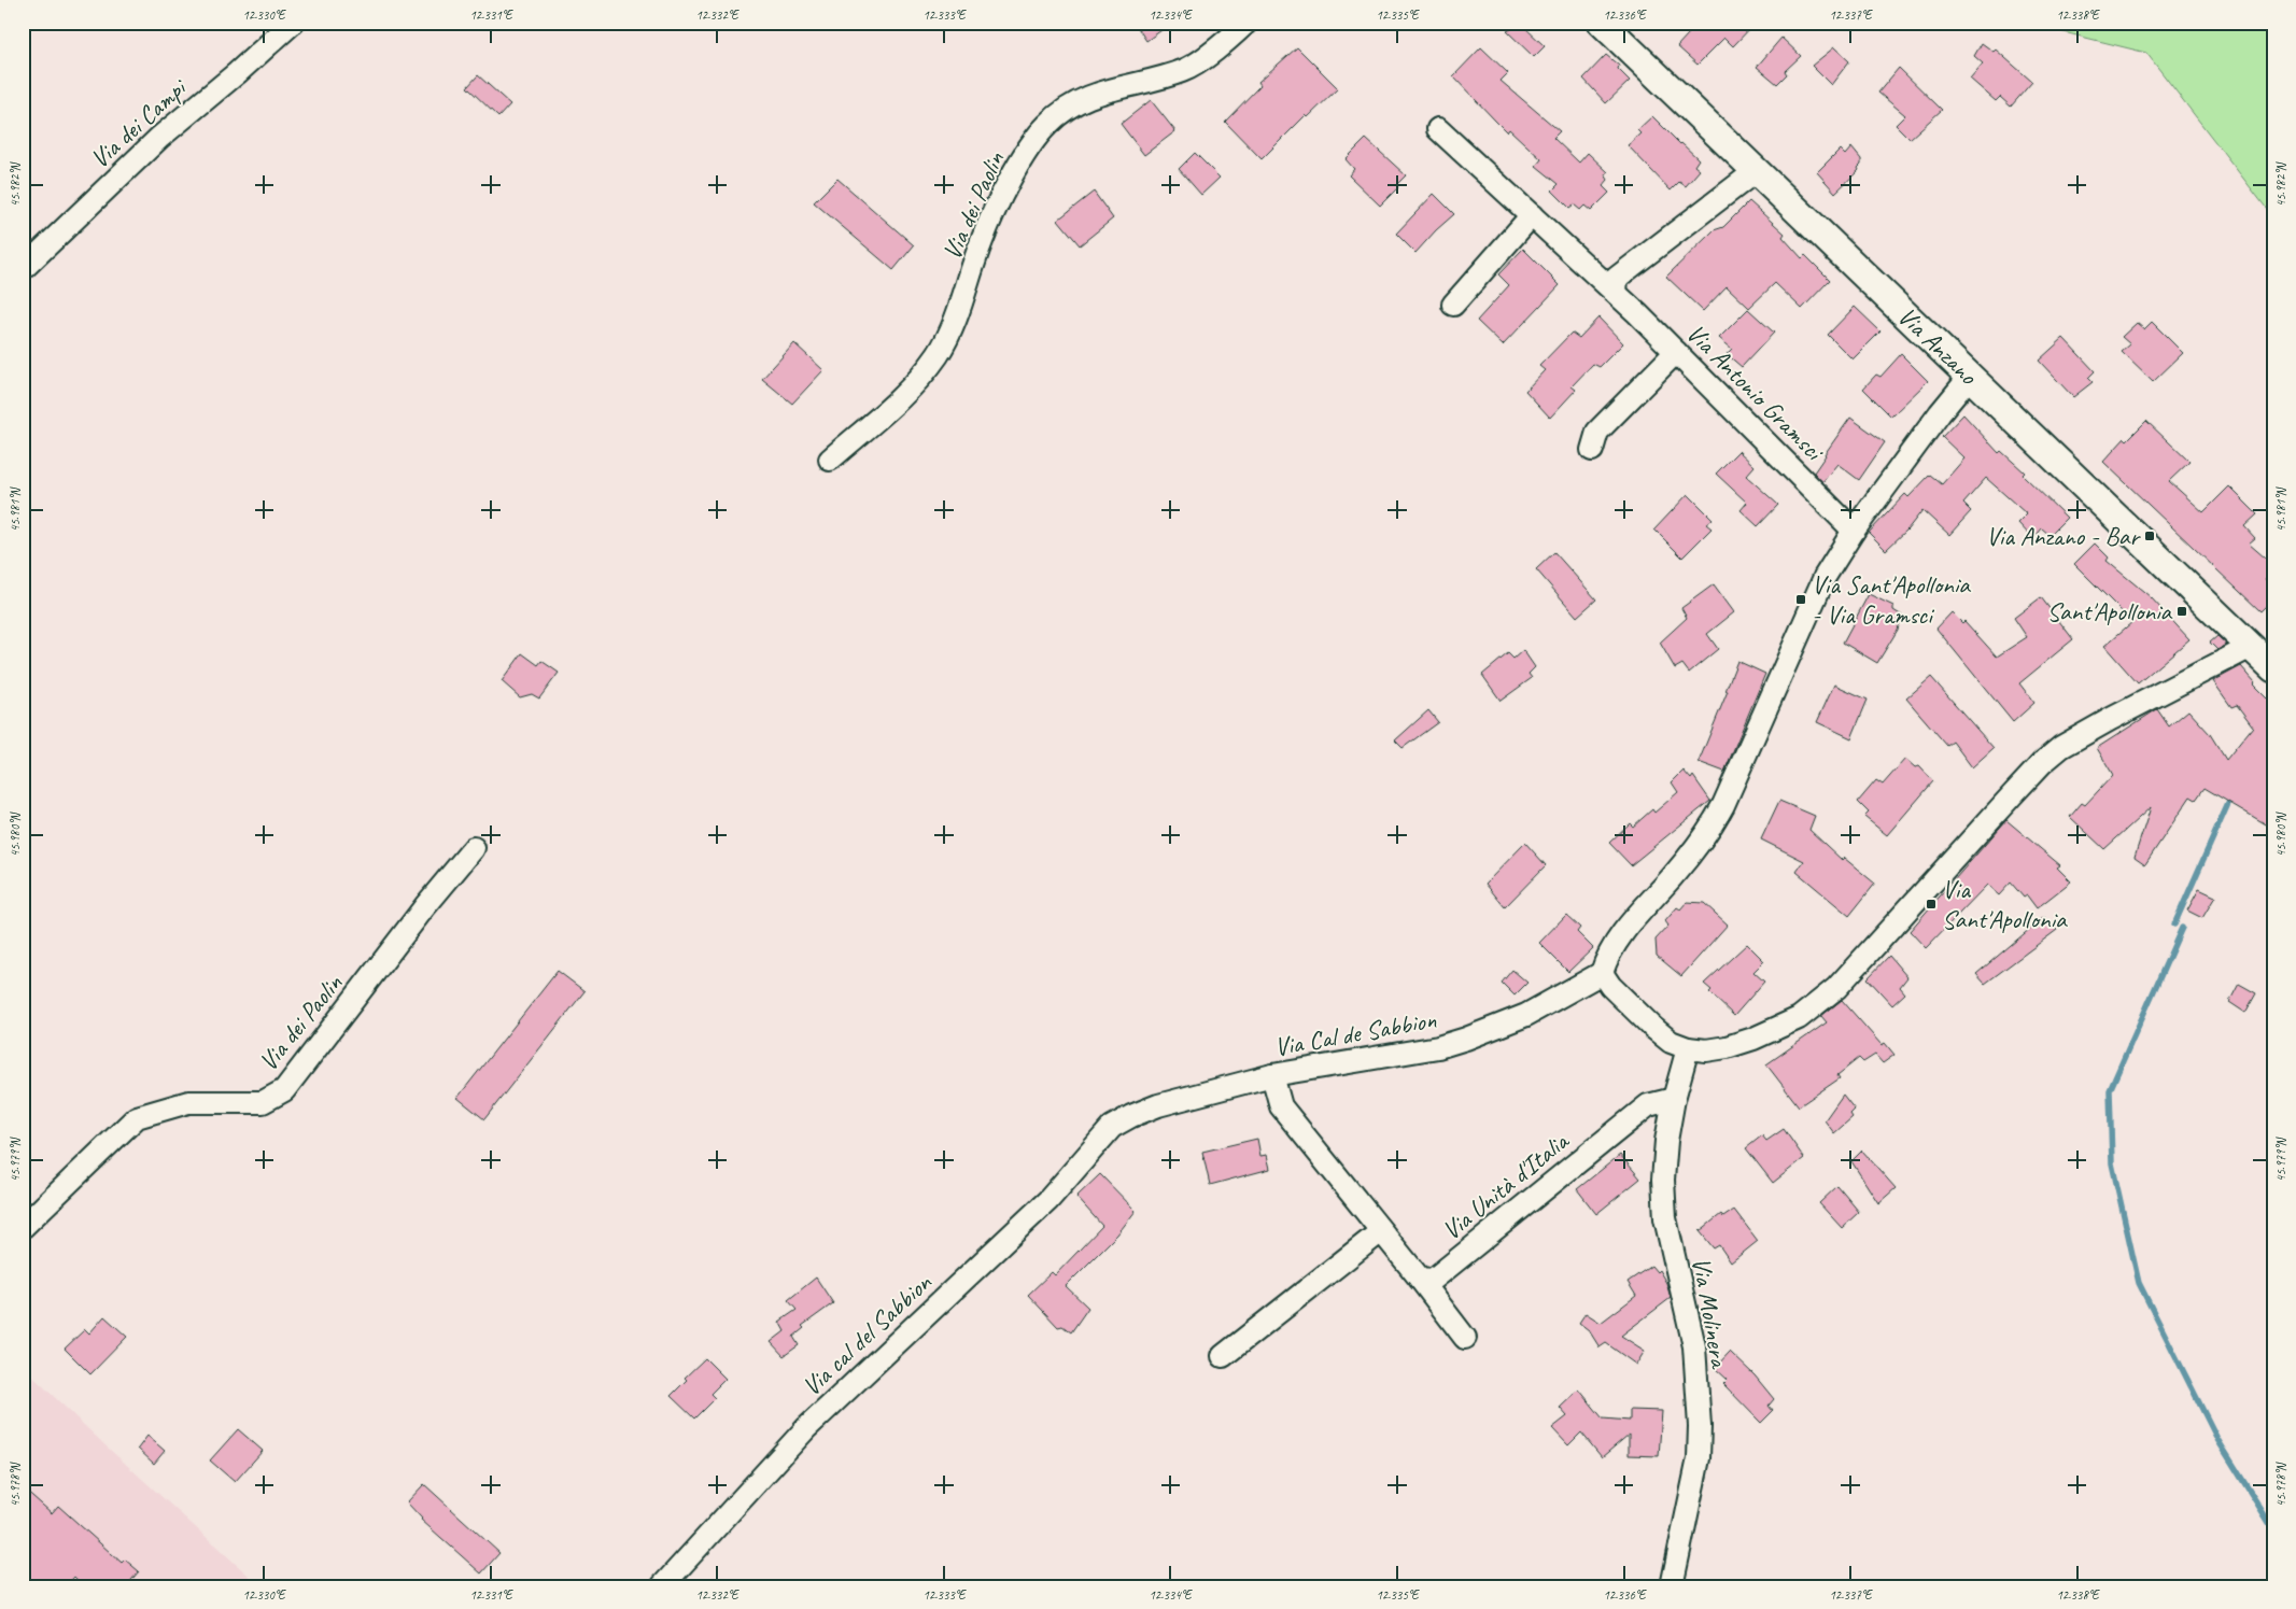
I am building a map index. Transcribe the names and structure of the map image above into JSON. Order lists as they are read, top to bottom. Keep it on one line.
{"streets":{"main road":["Via Anzano"],"street":["Via dei Campi","Via dei Paolin","Via Antonio Gramsci","Via Cal de Sabbion","Via Unità d'Italia","Via Molinera","Via cal del Sabbion"]},"crossings":[["Via Cal de Sabbion","Via cal del Sabbion"],["Via Unità d'Italia","Via Molinera"]],"places":{"transit":["Via Anzano - Bar","Via Sant'Apollonia - Via Gramsci","Sant'Apollonia","Via Sant'Apollonia"]},"coordinates":["12.330°E","12.331°E","12.332°E","12.333°E","12.334°E","12.335°E","12.336°E","12.337°E","12.338°E","45.982°N","45.981°N","45.980°N","45.979°N","45.978°N"]}
